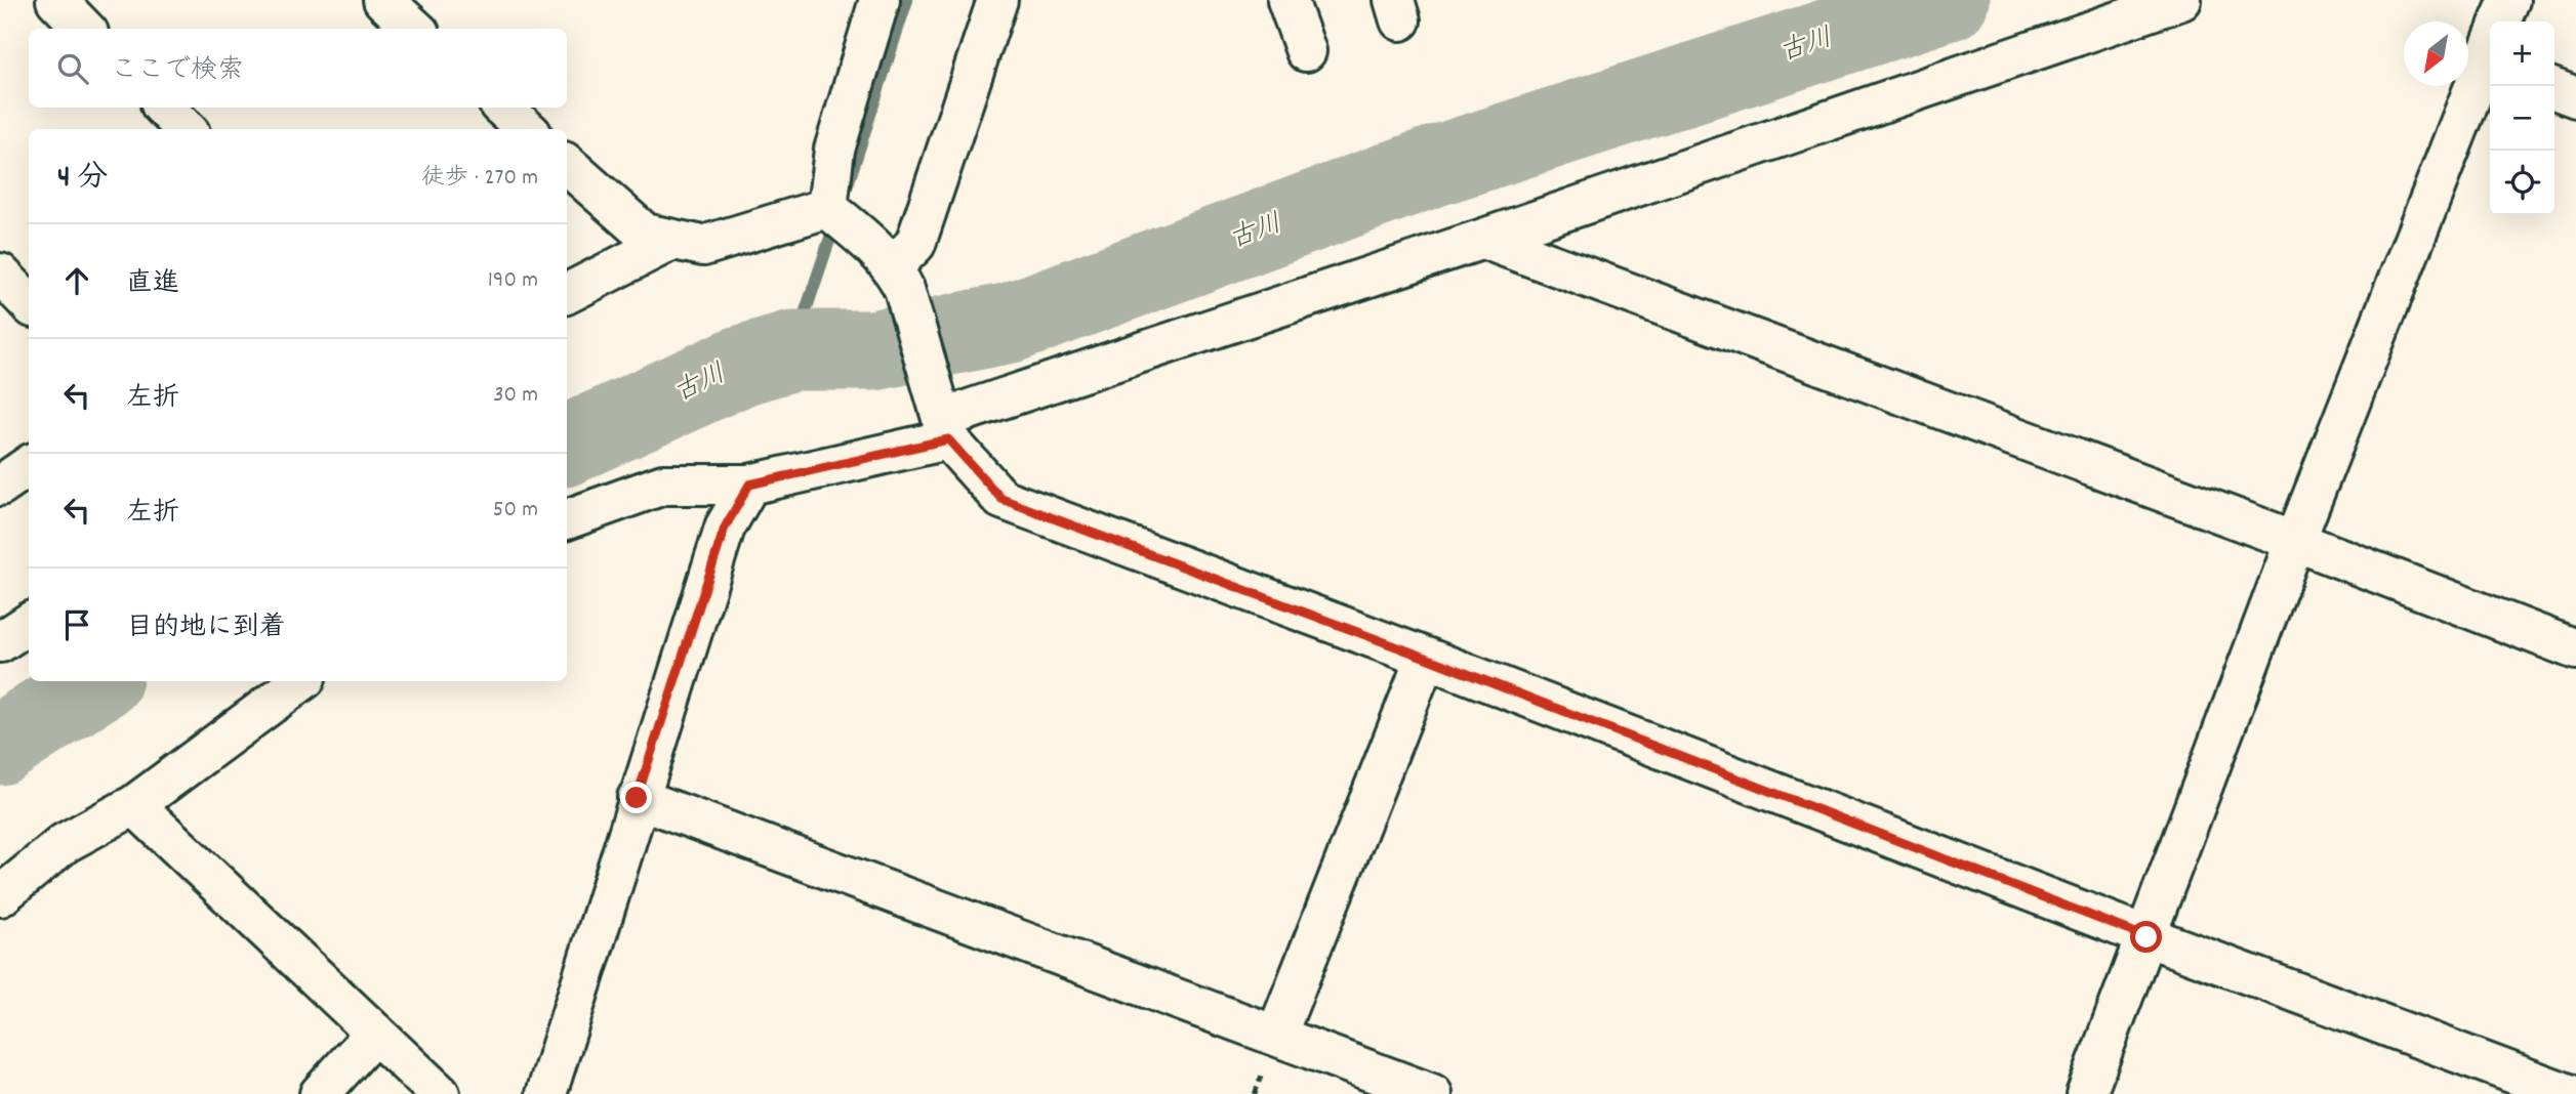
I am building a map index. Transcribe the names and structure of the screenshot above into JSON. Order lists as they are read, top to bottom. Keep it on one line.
{"water":["古川"],"north":"bottom left","page":{"map_buttons":["+","−"],"search":"ここで検索","heading":["4 分","徒歩 · 270 m"],"list":[["直進","190 m"],["左折","30 m"],["左折","50 m"],"目的地に到着"]}}
